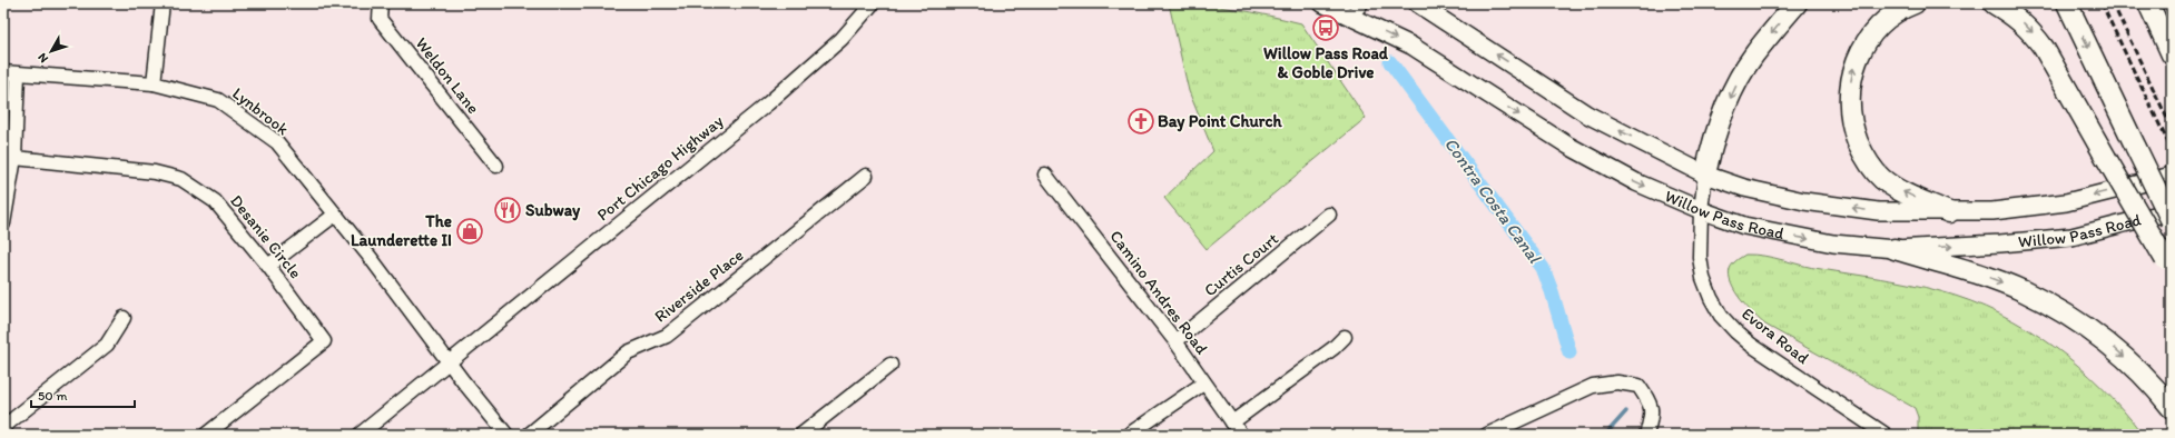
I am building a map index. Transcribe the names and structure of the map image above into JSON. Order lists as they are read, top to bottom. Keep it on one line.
{"streets":{"main road":["Willow Pass Road"],"street":["Weldon Lane","Lynbrook","Port Chicago Highway","Desanie Circle","Curtis Court","Riverside Place","Camino Andres Road","Evora Road"]},"crossings":[["Lynbrook","Port Chicago Highway"],["Willow Pass Road","Evora Road"],["Curtis Court","Camino Andres Road"]],"water":["Contra Costa Canal"],"places":{"bus stop":["Willow Pass Road & Goble Drive"],"church":["Bay Point Church"],"restaurant":["Subway"],"shop":["The Launderette II"]},"scale_bar":"50 m","north":"bottom left"}
